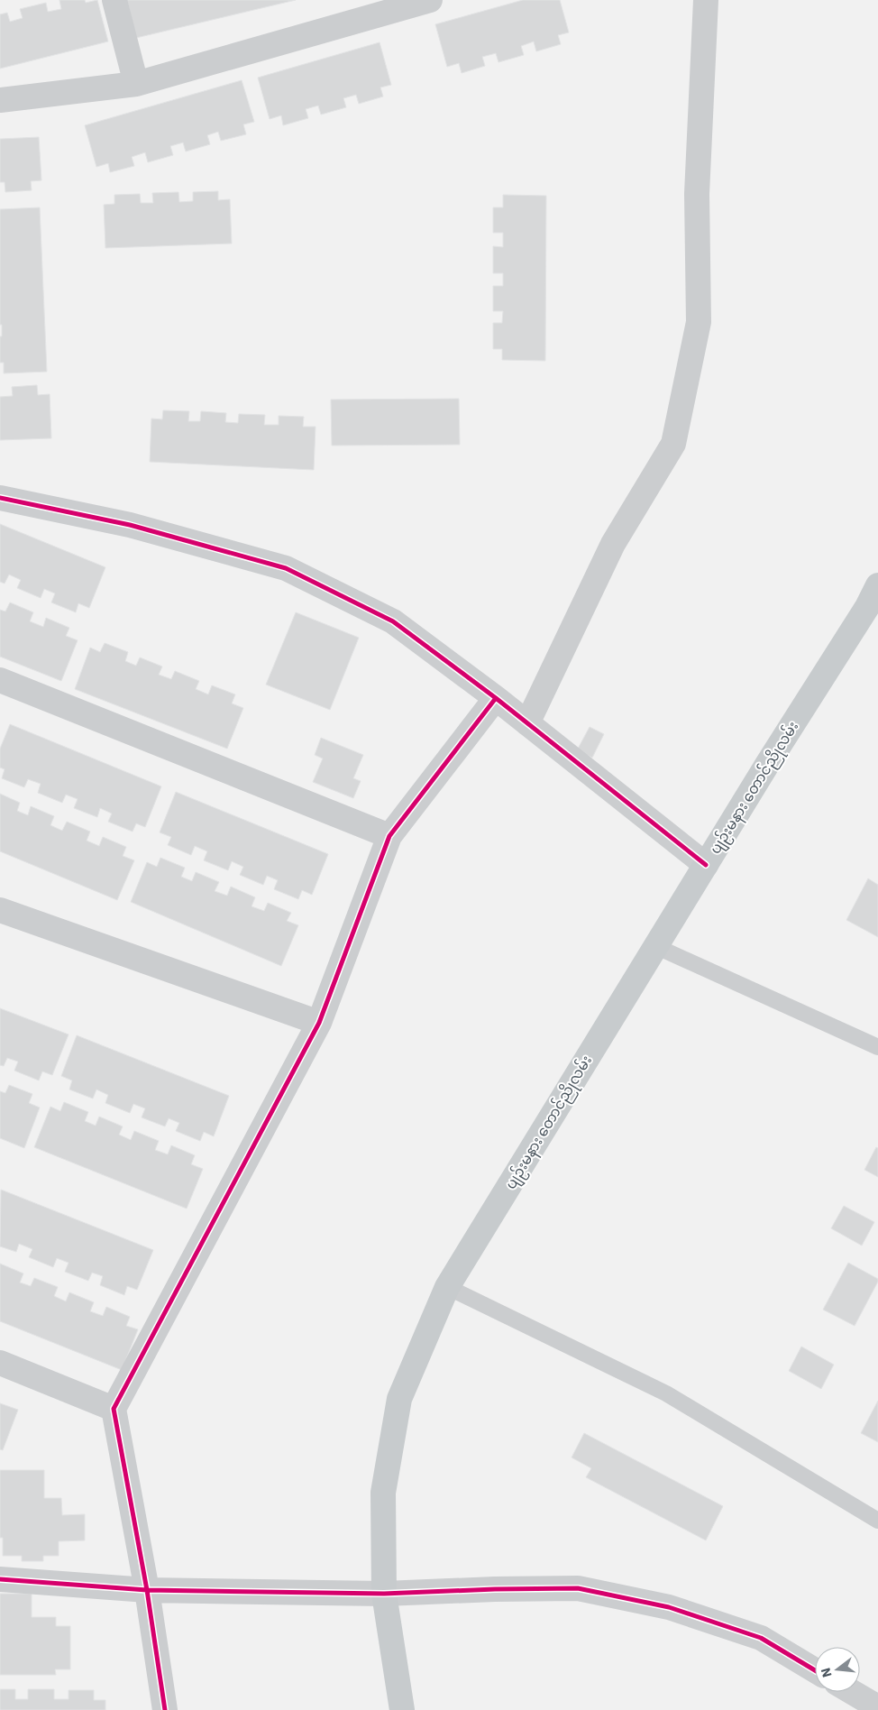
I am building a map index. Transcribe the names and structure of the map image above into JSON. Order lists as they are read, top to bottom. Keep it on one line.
{"streets":{"main road":["ပျဉ်းမနား တောင်ညိုလမ်း"]},"north":"left"}
